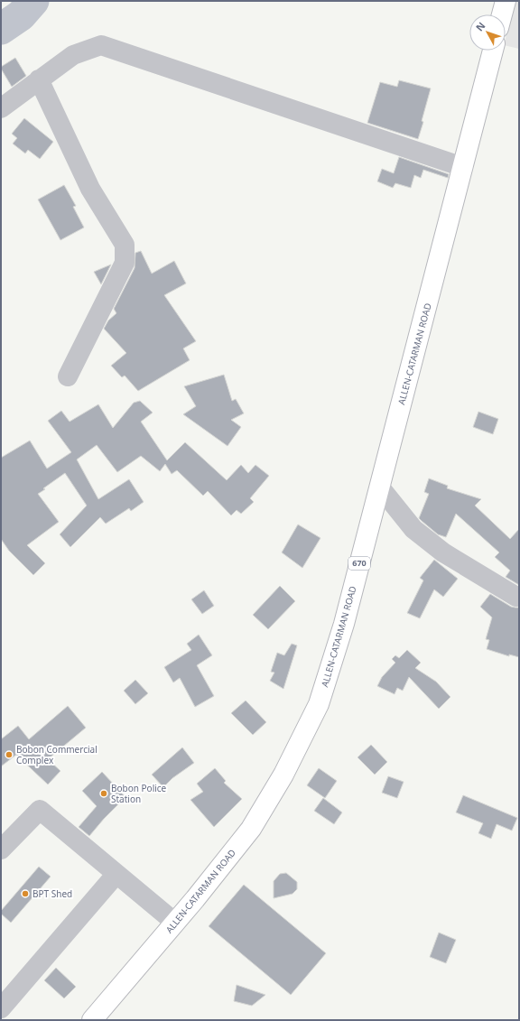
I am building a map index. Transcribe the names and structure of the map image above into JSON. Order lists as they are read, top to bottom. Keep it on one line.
{"streets":{"main road":["ALLEN-CATARMAN ROAD","670"]},"places":["Bobon Commercial Complex","Bobon Police Station","BPT Shed"],"north":"top left"}
